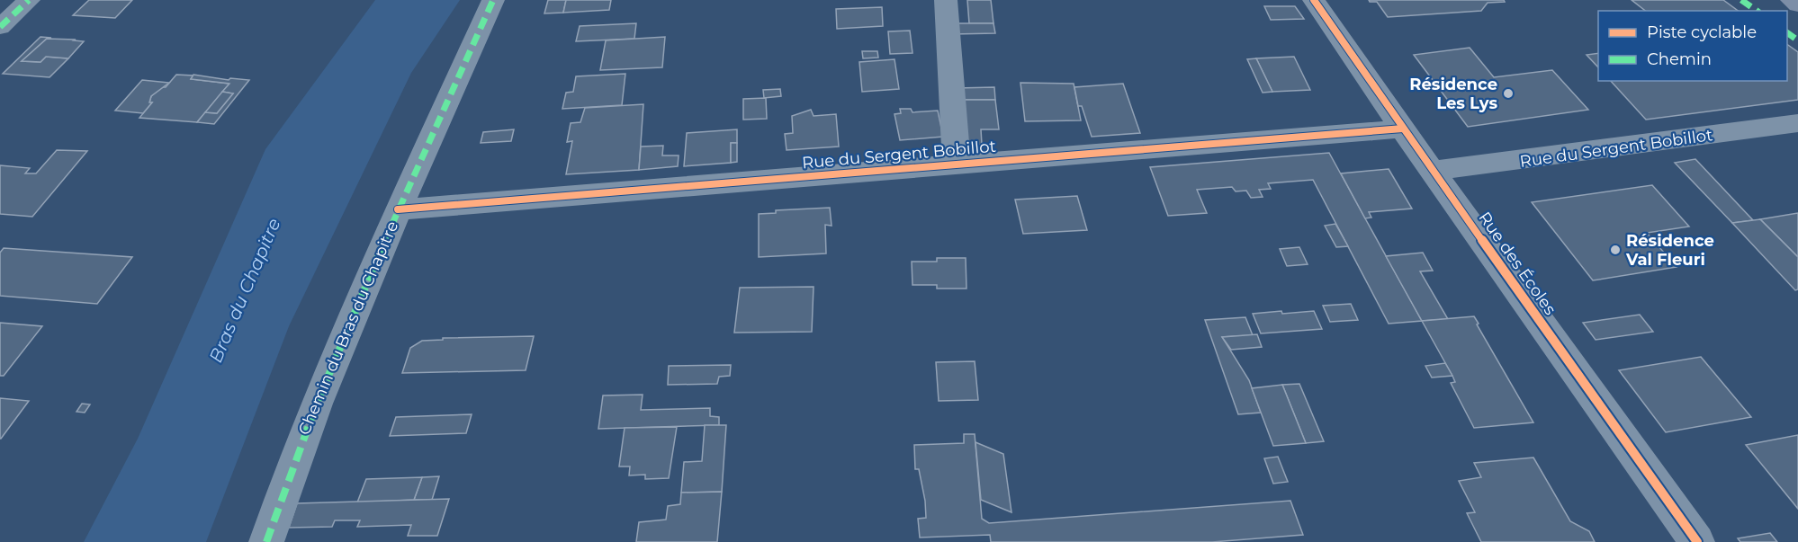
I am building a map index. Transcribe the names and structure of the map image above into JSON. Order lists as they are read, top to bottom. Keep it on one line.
{"streets":{"street":["Rue du Sergent Bobillot","Rue des Écoles","Chemin du Bras du Chapitre"]},"crossings":[["Rue du Sergent Bobillot","Rue des Écoles"],["Rue du Sergent Bobillot","Chemin du Bras du Chapitre"]],"water":["Bras du Chapitre"],"places":["Résidence Les Lys","Résidence Val Fleuri"],"legend":["Piste cyclable","Chemin"]}
